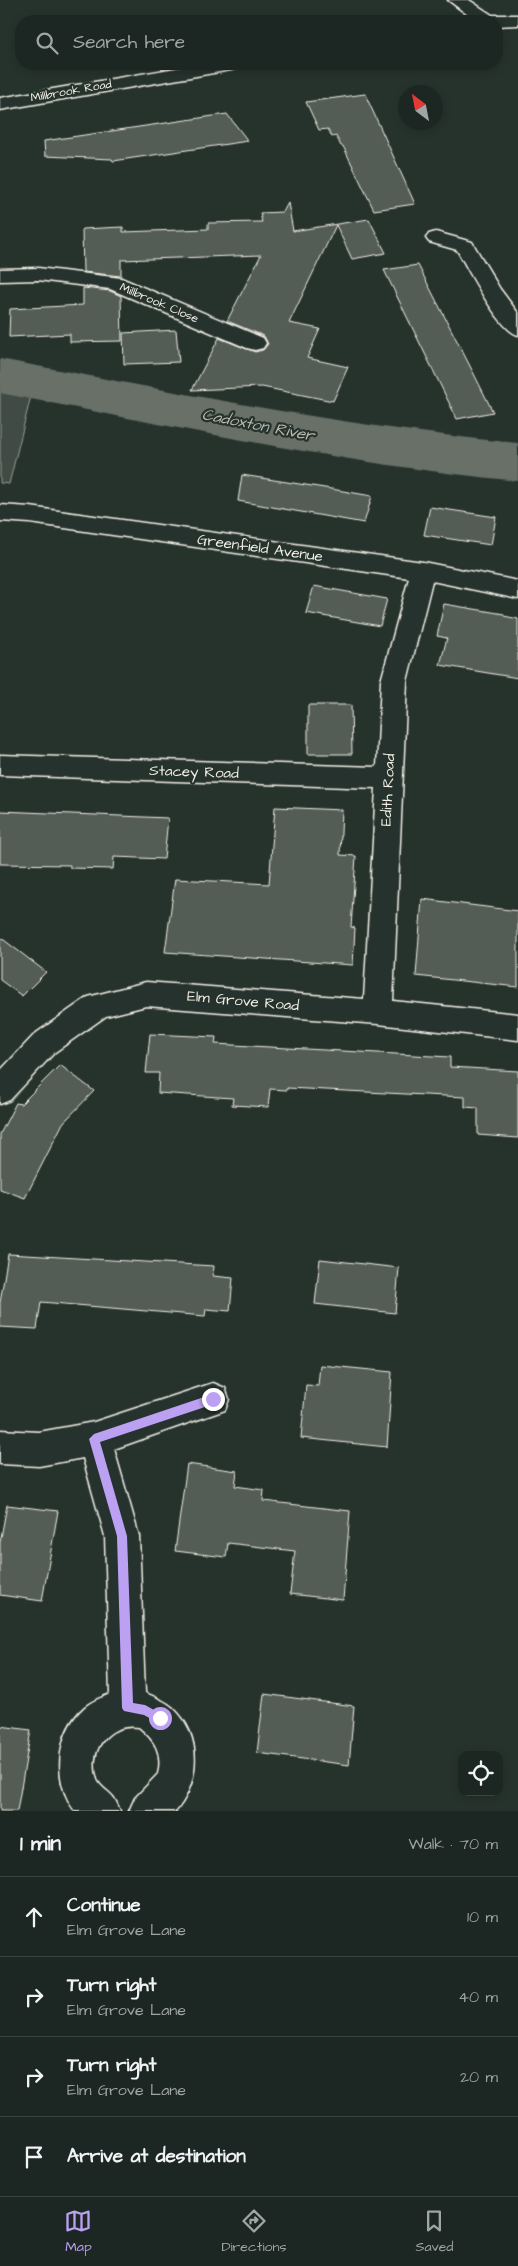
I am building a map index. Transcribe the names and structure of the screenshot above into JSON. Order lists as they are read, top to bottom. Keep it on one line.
{"streets":{"street":["Millbrook Road","Millbrook Close","Greenfield Avenue","Stacey Road","Edith Road","Elm Grove Road"]},"crossings":[["Greenfield Avenue","Edith Road"],["Stacey Road","Edith Road"],["Edith Road","Elm Grove Road"]],"water":["Cadoxton River"],"north":"top left","page":{"search":"Search here","heading":["1 min","Walk · 70 m"],"list":[["Continue","Elm Grove Lane","10 m"],["Turn right","Elm Grove Lane","40 m"],["Turn right","Elm Grove Lane","20 m"],"Arrive at destination"],"nav":["Map","Directions","Saved"]}}
